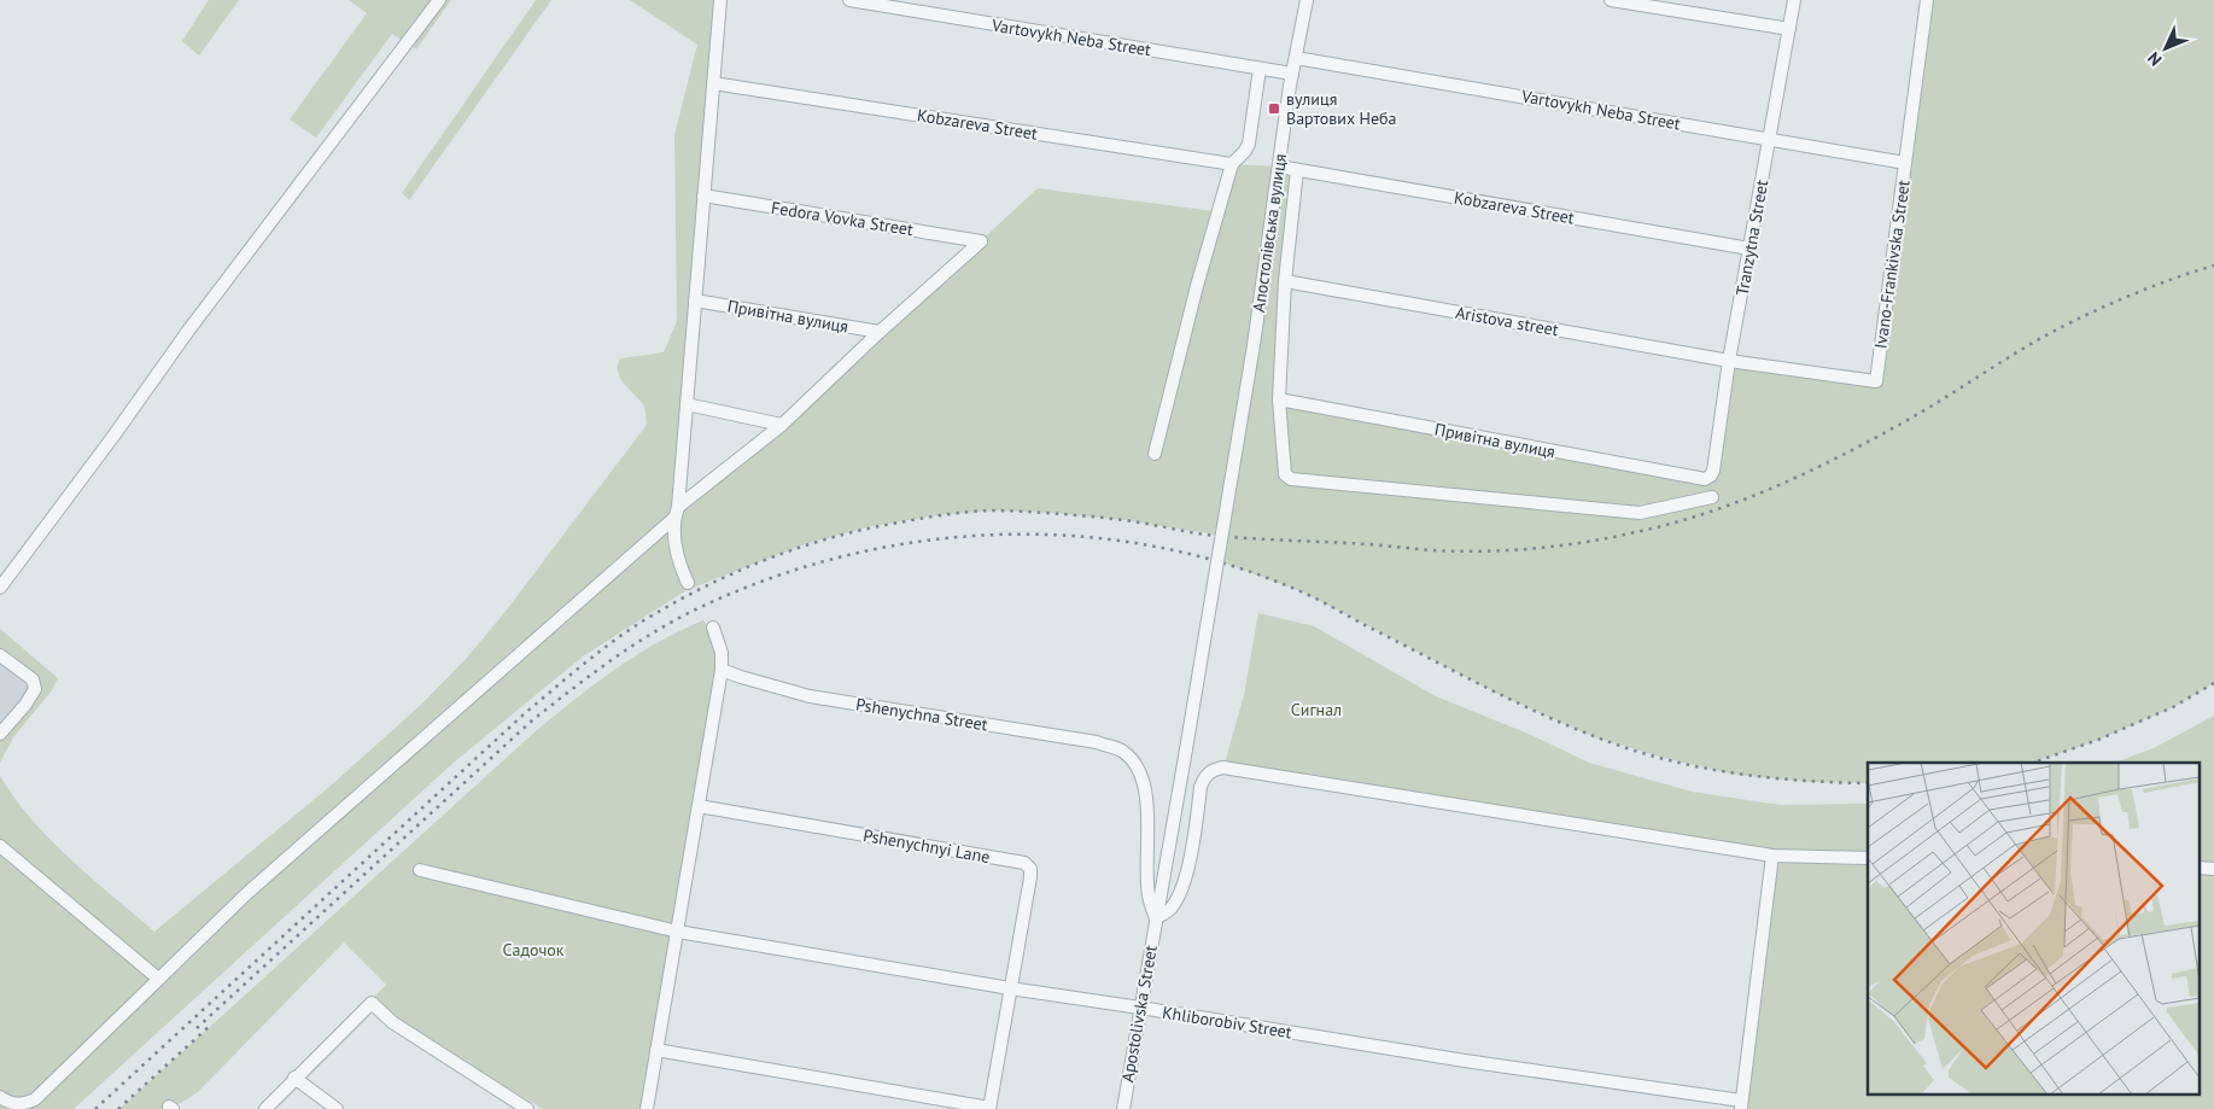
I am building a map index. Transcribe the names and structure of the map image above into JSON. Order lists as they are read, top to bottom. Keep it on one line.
{"streets":{"street":["Vartovykh Neba Street","Kobzareva Street","Fedora Vovka Street","Апостолівська вулиця","Tranzytna Street","Ivano-Frankivska Street","Привітна вулиця","Aristova street","Pshenychna Street","Pshenychnyi Lane","Apostolivska Street","Khliborobiv Street"]},"crossings":[["Vartovykh Neba Street","Апостолівська вулиця"],["Vartovykh Neba Street","Tranzytna Street"],["Vartovykh Neba Street","Ivano-Frankivska Street"],["Kobzareva Street","Апостолівська вулиця"],["Kobzareva Street","Tranzytna Street"],["Fedora Vovka Street","Привітна вулиця"],["Апостолівська вулиця","Pshenychna Street"],["Апостолівська вулиця","Apostolivska Street"],["Tranzytna Street","Ivano-Frankivska Street"],["Tranzytna Street","Привітна вулиця"],["Tranzytna Street","Aristova street"],["Ivano-Frankivska Street","Aristova street"],["Pshenychna Street","Apostolivska Street"],["Pshenychnyi Lane","Khliborobiv Street"],["Apostolivska Street","Khliborobiv Street"]],"parks":["Сигнал","Садочок"],"places":{"transit":["вулиця Вартових Неба"]},"north":"bottom left"}
